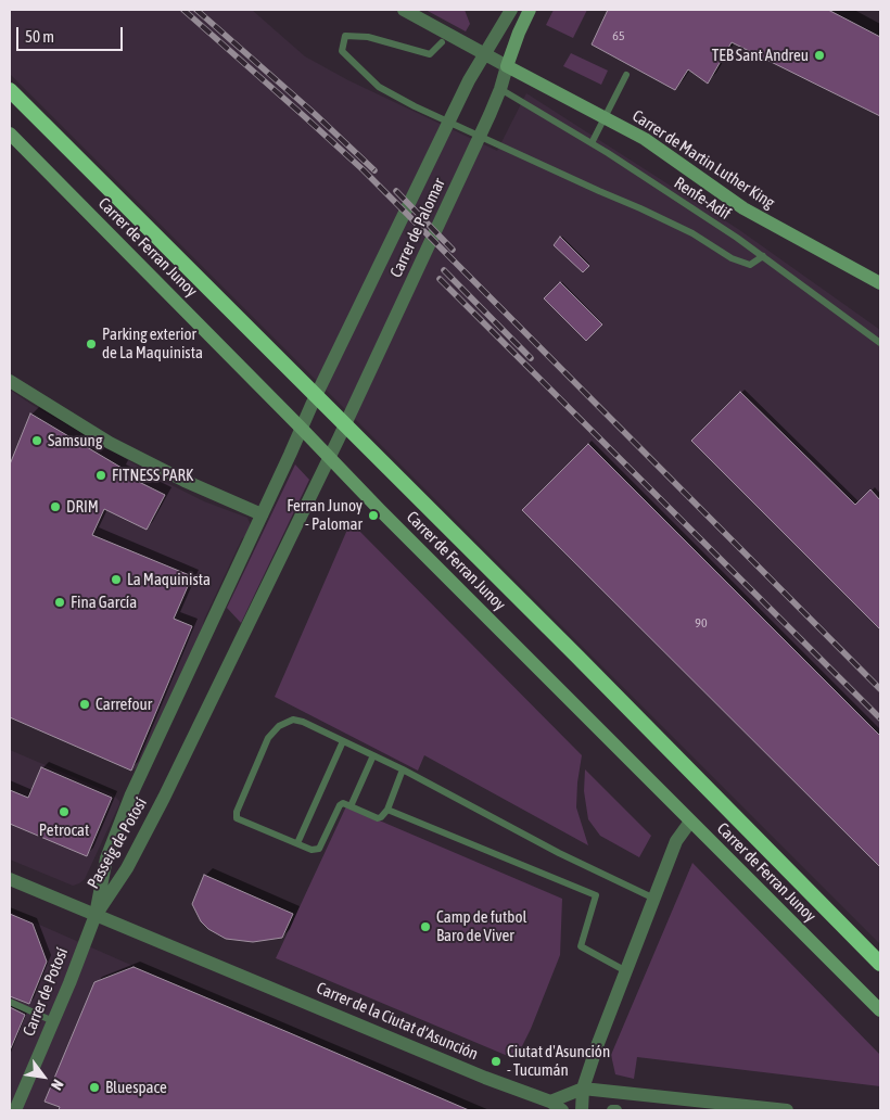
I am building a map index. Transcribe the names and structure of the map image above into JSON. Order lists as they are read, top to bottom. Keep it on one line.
{"streets":{"main road":["Carrer de Martin Luther King","Carrer de Palomar","Carrer de Ferran Junoy"],"street":["Passeig de Potosí","Carrer de Potosí","Carrer de la Ciutat d'Asunción"],"lane":["Renfe-Adif"]},"crossings":[["Carrer de Martin Luther King","Carrer de Palomar"],["Renfe-Adif","Carrer de Palomar"],["Carrer de Palomar","Carrer de Ferran Junoy"],["Carrer de Palomar","Passeig de Potosí"],["Carrer de Ferran Junoy","Passeig de Potosí"],["Passeig de Potosí","Carrer de Potosí"],["Passeig de Potosí","Carrer de la Ciutat d'Asunción"],["Carrer de Potosí","Carrer de la Ciutat d'Asunción"]],"places":["TEB Sant Andreu","Parking exterior de La Maquinista","Samsung","FITNESS PARK","DRIM","Ferran Junoy - Palomar","La Maquinista","Fina García","Carrefour","Petrocat","Camp de futbol Baro de Viver","Ciutat d'Asunción - Tucumán","Bluespace"],"house_numbers":["65","90"],"scale_bar":"50 m","north":"bottom right"}
